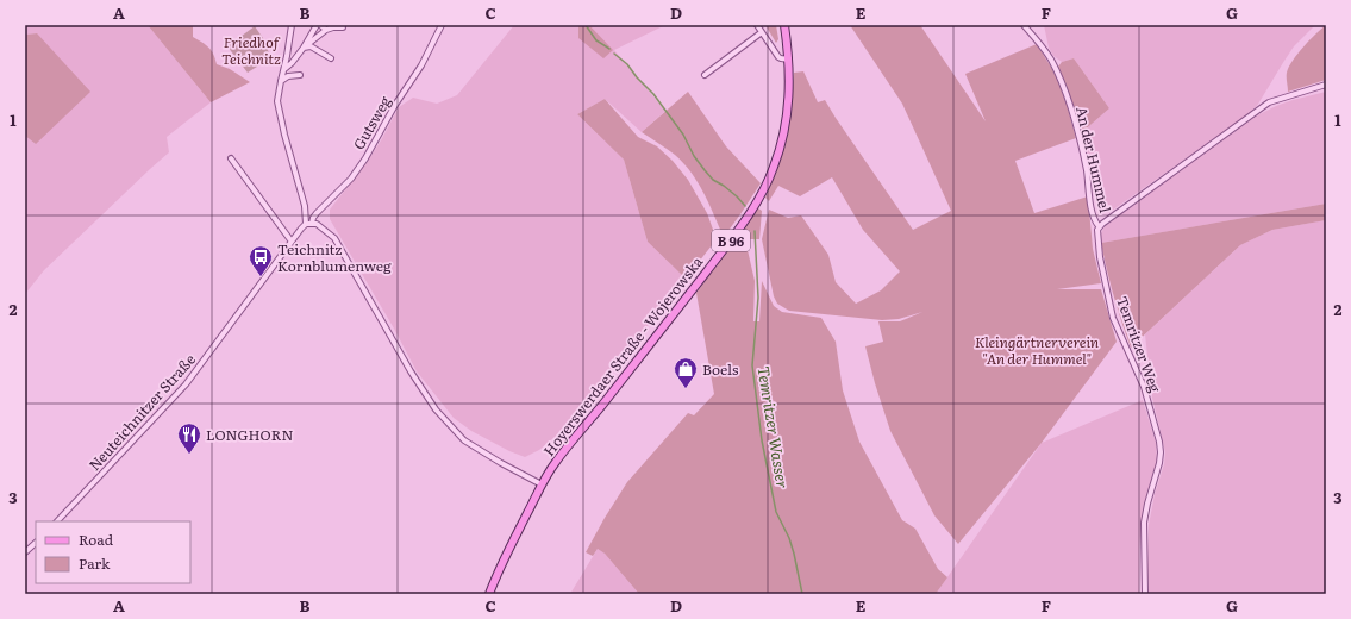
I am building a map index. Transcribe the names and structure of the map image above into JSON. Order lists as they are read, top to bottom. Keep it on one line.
{"streets":{"main road":["B 96","Hoyerswerdaer Straße - Wojerowska"],"street":["Gutsweg","An der Hummel","Temritzer Weg","Neuteichnitzer Straße"]},"crossings":[["Gutsweg","Neuteichnitzer Straße"],["An der Hummel","Temritzer Weg"]],"water":["Temritzer Wasser"],"parks":["Friedhof Teichnitz","Kleingärtnerverein \"An der Hummel\""],"places":{"bus stop":["Teichnitz Kornblumenweg"],"shop":["Boels"],"restaurant":["LONGHORN"]},"legend":["Road","Park"],"grid":{"columns":["A","B","C","D","E","F","G"],"rows":["1","2","3"]}}
